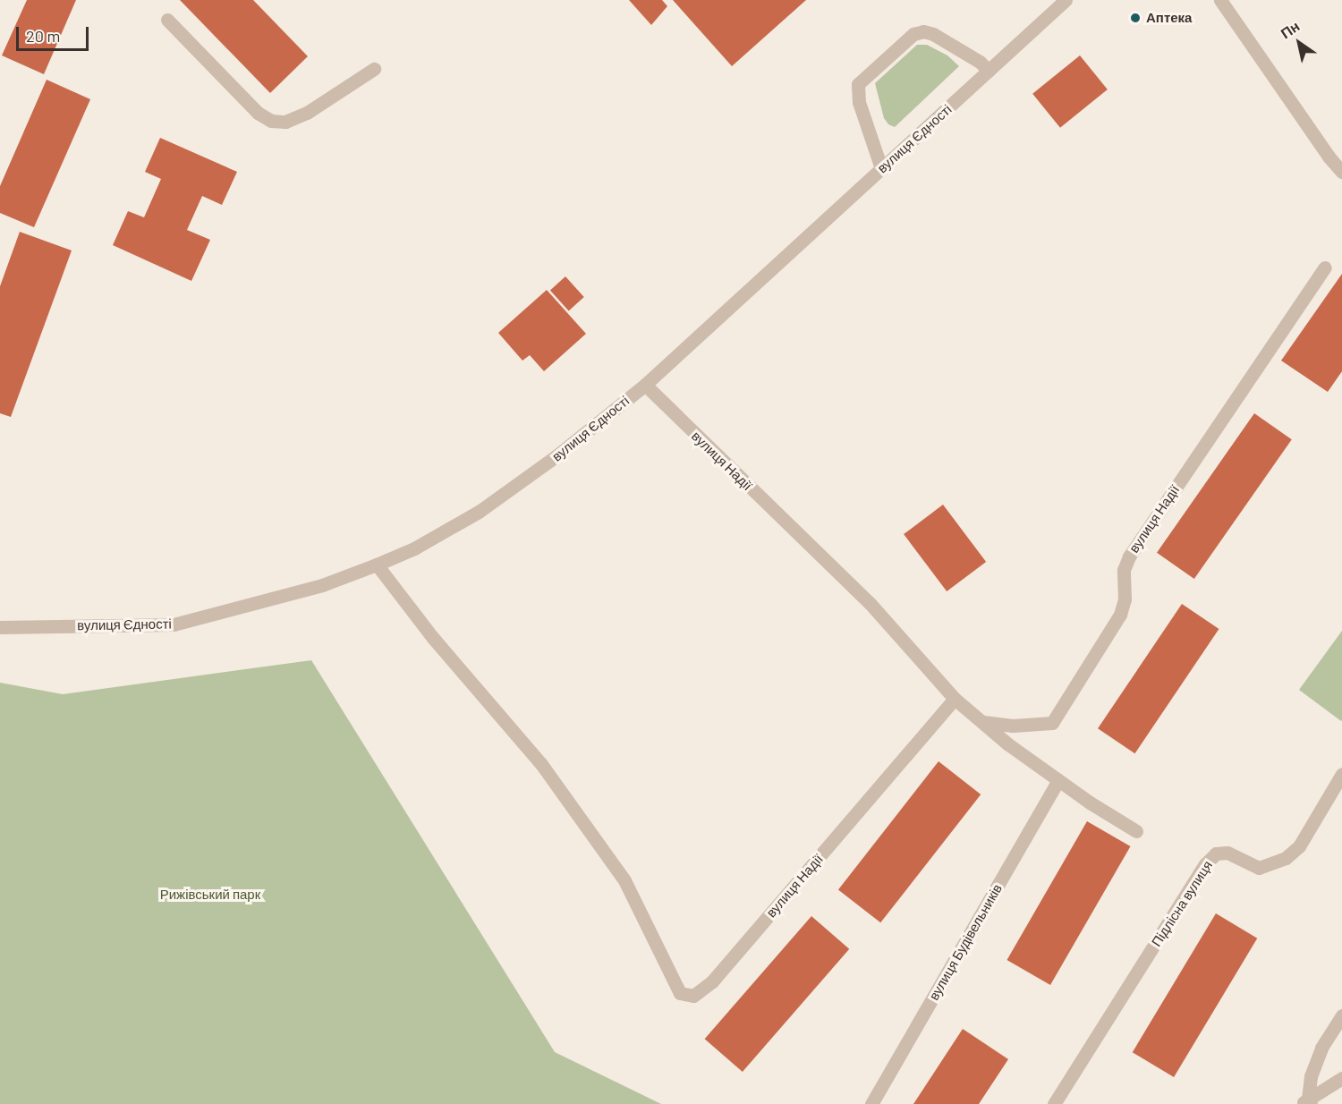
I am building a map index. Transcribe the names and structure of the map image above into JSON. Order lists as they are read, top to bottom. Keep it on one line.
{"streets":{"street":["вулиця Єдності","вулиця Надії","Підлісна вулиця","вулиця Будівельників"]},"crossings":[["вулиця Єдності","вулиця Надії"],["вулиця Надії","вулиця Будівельників"]],"parks":["Рижівський парк"],"places":["Аптека"],"scale_bar":"20 m","north":"top left"}
